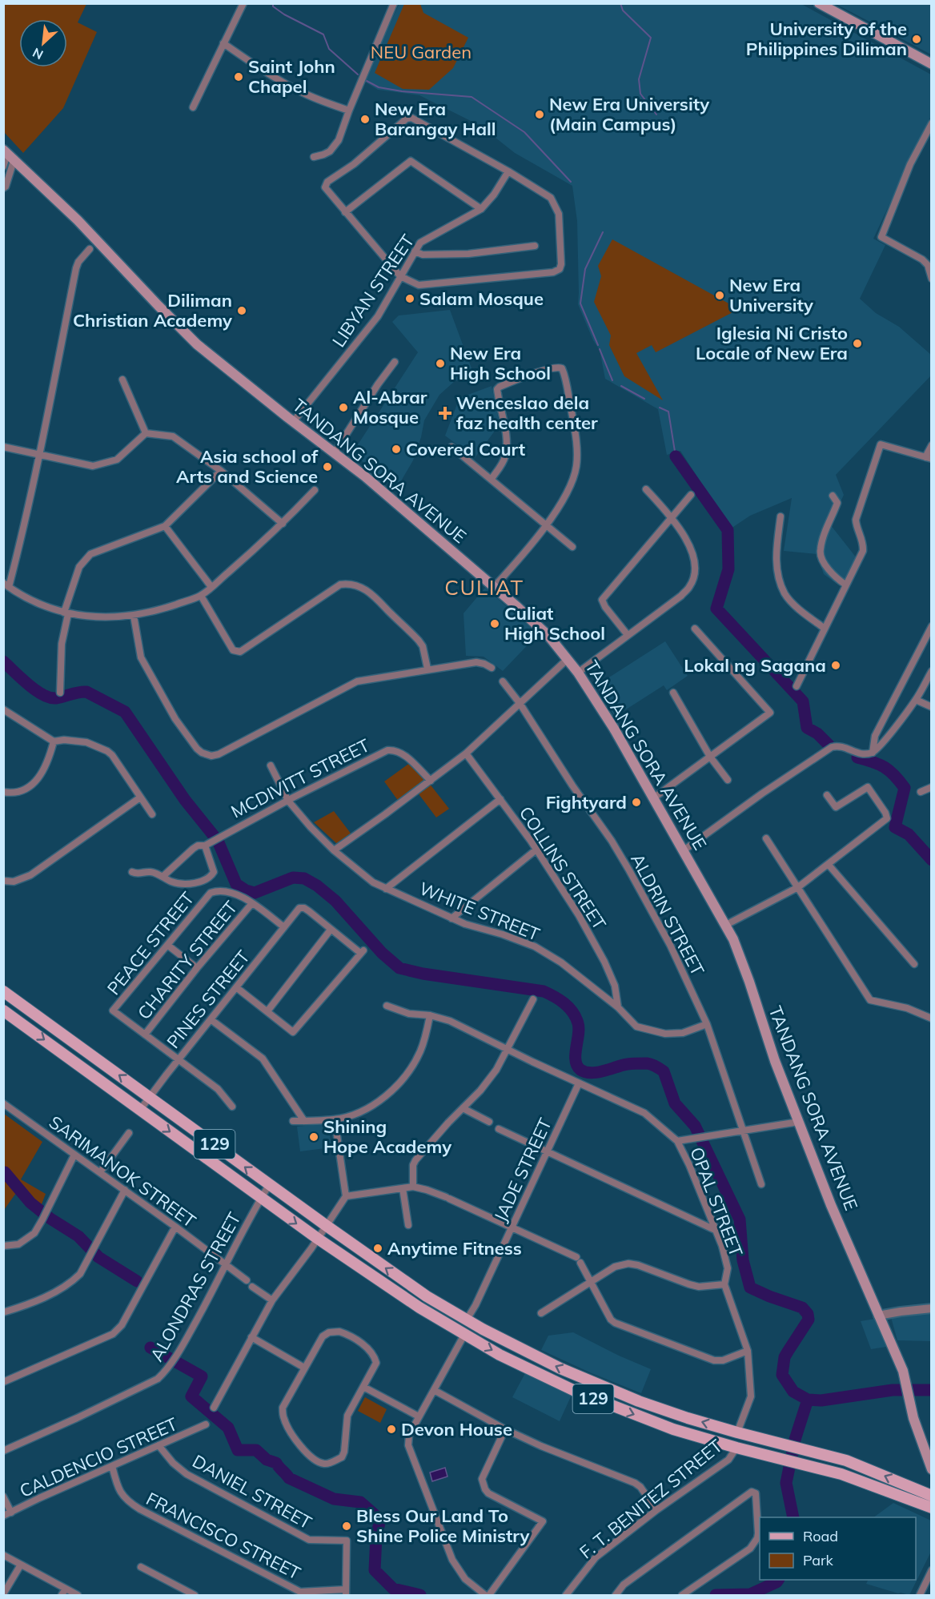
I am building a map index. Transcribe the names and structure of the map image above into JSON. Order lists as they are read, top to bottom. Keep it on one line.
{"streets":{"main road":["TANDANG SORA AVENUE","129"],"street":["LIBYAN STREET","MCDIVITT STREET","COLLINS STREET","WHITE STREET","ALDRIN STREET","PEACE STREET","CHARITY STREET","PINES STREET","JADE STREET","SARIMANOK STREET","OPAL STREET","ALONDRAS STREET","CALDENCIO STREET","DANIEL STREET","F. T. BENITEZ STREET","FRANCISCO STREET"]},"crossings":[["LIBYAN STREET","TANDANG SORA AVENUE"],["MCDIVITT STREET","WHITE STREET"],["COLLINS STREET","WHITE STREET"],["WHITE STREET","ALDRIN STREET"],["PEACE STREET","CHARITY STREET"],["PEACE STREET","PINES STREET"],["PINES STREET","129"],["129","JADE STREET"],["129","OPAL STREET"],["129","ALONDRAS STREET"],["129","F. T. BENITEZ STREET"],["JADE STREET","OPAL STREET"],["SARIMANOK STREET","ALONDRAS STREET"],["CALDENCIO STREET","DANIEL STREET"],["CALDENCIO STREET","FRANCISCO STREET"],["DANIEL STREET","FRANCISCO STREET"]],"districts":["CULIAT"],"parks":["NEU Garden"],"places":{"other":["University of the Philippines Diliman","Saint John Chapel","New Era University (Main Campus)","New Era Barangay Hall","New Era University","Salam Mosque","Diliman Christian Academy","Iglesia Ni Cristo Locale of New Era","New Era High School","Al-Abrar Mosque","Covered Court","Asia school of Arts and Science","Culiat High School","Lokal ng Sagana","Fightyard","Shining Hope Academy","Anytime Fitness","Devon House","Bless Our Land To Shine Police Ministry"],"health":["Wenceslao dela faz health center"]},"legend":["Road","Park"],"north":"bottom left"}
